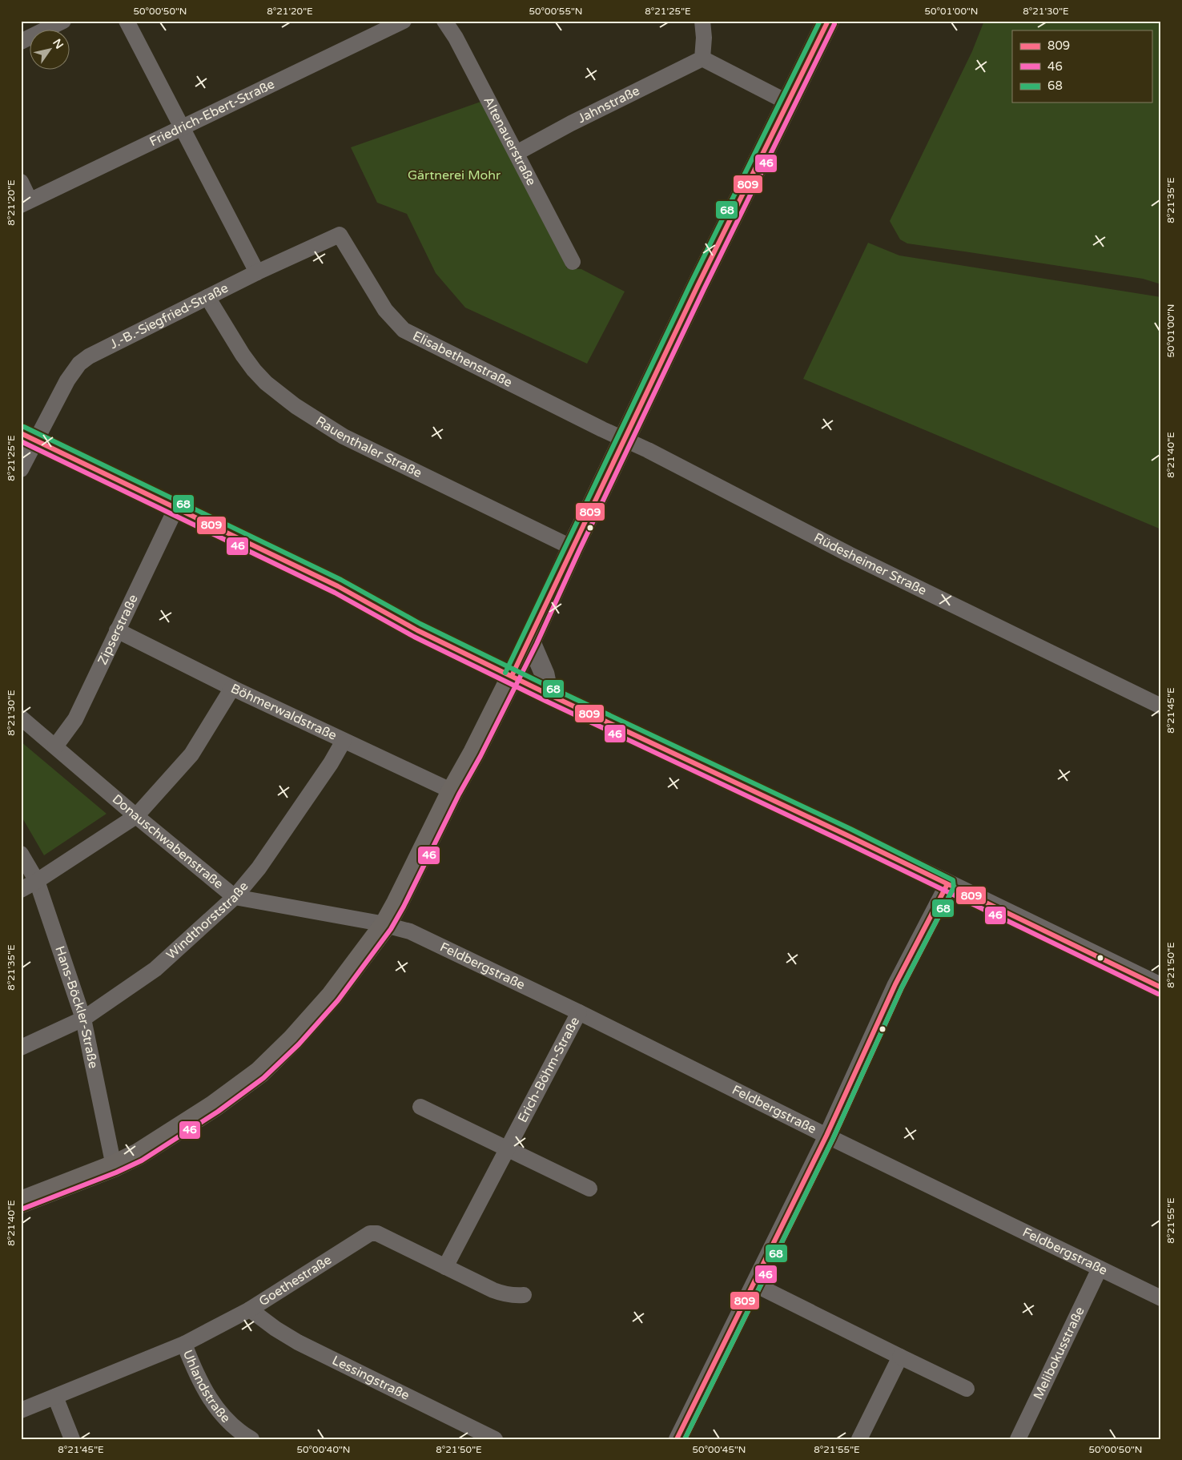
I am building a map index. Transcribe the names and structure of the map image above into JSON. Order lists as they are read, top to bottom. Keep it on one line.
{"streets":{"street":["Jahnstraße","Friedrich-Ebert-Straße","Altenauerstraße","J.-B.-Siegfried-Straße","Elisabethenstraße","Rauenthaler Straße","Rüdesheimer Straße","Zipserstraße","Böhmerwaldstraße","Donauschwabenstraße","Windthorststraße","Feldbergstraße","Hans-Böckler-Straße","Erich-Böhm-Straße","Goethestraße","Melibokusstraße","Lessingstraße","Uhlandstraße"]},"crossings":[["Jahnstraße","Altenauerstraße"],["J.-B.-Siegfried-Straße","Elisabethenstraße"],["J.-B.-Siegfried-Straße","Rauenthaler Straße"],["Elisabethenstraße","Rüdesheimer Straße"],["Zipserstraße","Böhmerwaldstraße"],["Zipserstraße","Donauschwabenstraße"],["Böhmerwaldstraße","Windthorststraße"],["Donauschwabenstraße","Windthorststraße"],["Donauschwabenstraße","Feldbergstraße"],["Windthorststraße","Hans-Böckler-Straße"],["Feldbergstraße","Erich-Böhm-Straße"],["Feldbergstraße","Melibokusstraße"],["Erich-Böhm-Straße","Goethestraße"],["Goethestraße","Lessingstraße"],["Goethestraße","Uhlandstraße"]],"parks":["Gärtnerei Mohr"],"lines":["transit line 809","transit line 68","transit line 46"],"legend":["809","46","68"],"north":"top right","coordinates":["50°00'50\"N","8°21'20\"E","50°00'55\"N","8°21'25\"E","50°01'00\"N","8°21'30\"E","8°21'35\"E","8°21'40\"E","8°21'45\"E","8°21'50\"E","8°21'55\"E","50°00'40\"N","50°00'45\"N"]}
